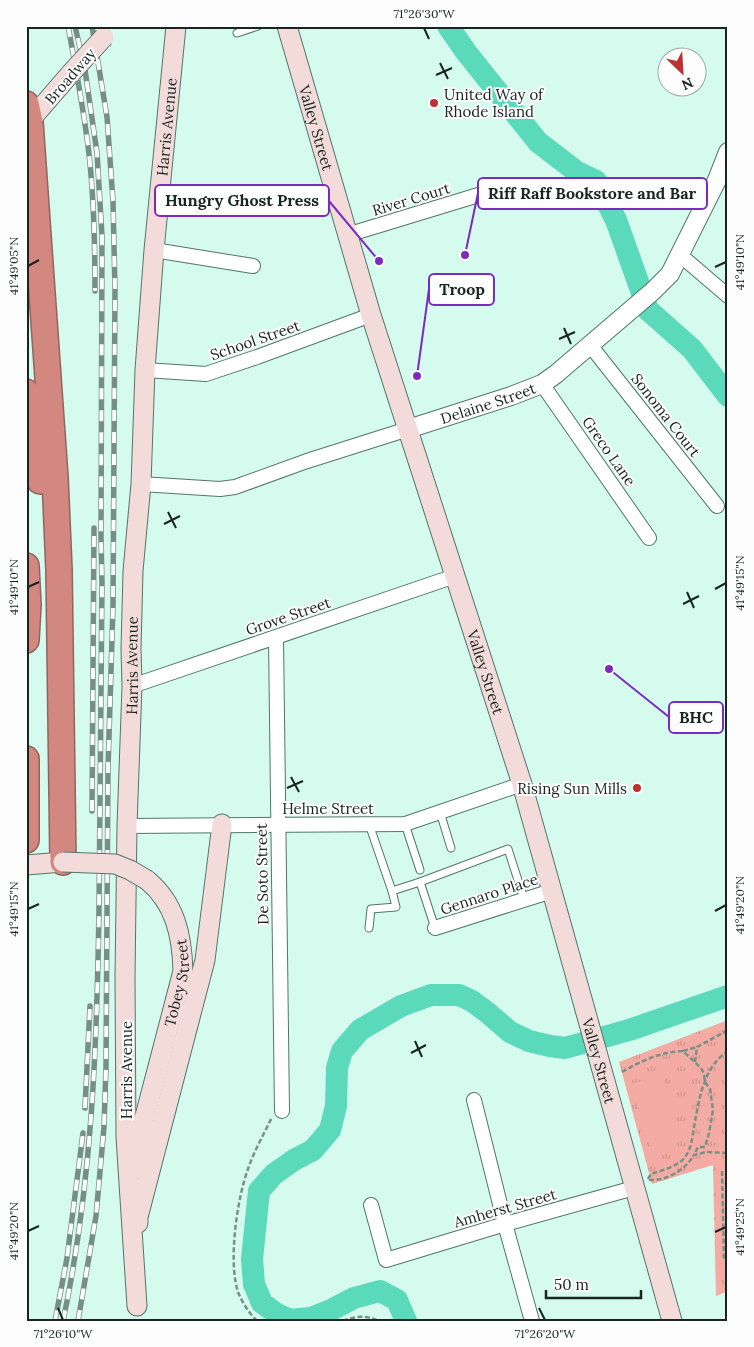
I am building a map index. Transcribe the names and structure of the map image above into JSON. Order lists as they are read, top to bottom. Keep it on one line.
{"streets":{"main road":["Broadway","Harris Avenue","Valley Street","Tobey Street"],"street":["River Court","School Street","Delaine Street","Sonoma Court","Greco Lane","Grove Street","Helme Street","De Soto Street","Gennaro Place","Amherst Street"]},"crossings":[["Harris Avenue","School Street"],["Harris Avenue","Delaine Street"],["Harris Avenue","Grove Street"],["Harris Avenue","Helme Street"],["Harris Avenue","Tobey Street"],["Valley Street","River Court"],["Valley Street","School Street"],["Valley Street","Delaine Street"],["Valley Street","Grove Street"],["Valley Street","Helme Street"],["Valley Street","Gennaro Place"],["Valley Street","Amherst Street"],["Delaine Street","Sonoma Court"],["Delaine Street","Greco Lane"],["Grove Street","De Soto Street"],["Helme Street","De Soto Street"]],"places":["United Way of Rhode Island","Riff Raff Bookstore and Bar","Hungry Ghost Press","Troop","BHC","Rising Sun Mills"],"scale_bar":"50 m","north":"bottom right","coordinates":["71°26'30\"W","41°49'10\"N","41°49'05\"N","41°49'15\"N","41°49'20\"N","41°49'25\"N","71°26'10\"W","71°26'20\"W"]}
